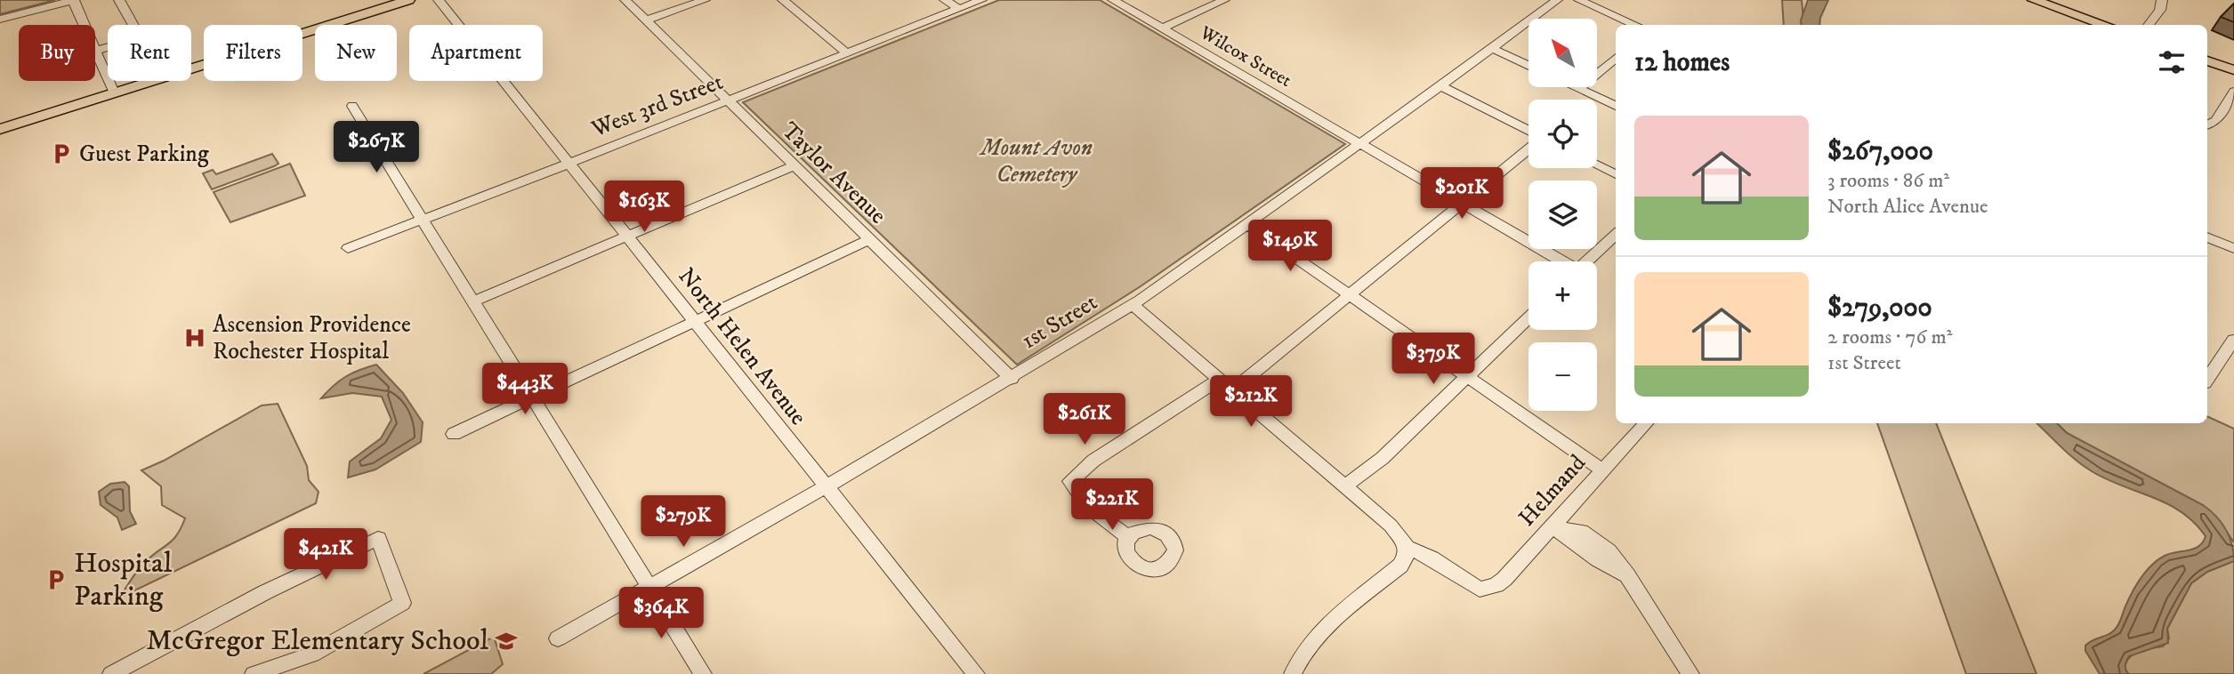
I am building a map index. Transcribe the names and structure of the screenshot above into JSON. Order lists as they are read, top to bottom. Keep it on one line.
{"streets":{"street":["Wilcox Street","West 3rd Street","Taylor Avenue","1st Street","North Helen Avenue","Helmand"]},"crossings":[["Wilcox Street","1st Street"],["West 3rd Street","Taylor Avenue"],["West 3rd Street","North Helen Avenue"],["Taylor Avenue","1st Street"],["1st Street","North Helen Avenue"]],"parks":["Mount Avon Cemetery"],"places":{"parking":["Guest Parking","Hospital Parking"],"hospital":["Ascension Providence Rochester Hospital"],"school or university":["McGregor Elementary School"]},"north":"top left","page":{"map_buttons":["+","−"],"chip":["Buy","Rent","Filters","New","Apartment"],"heading":"12 homes","list":[{"name":"$267,000","note":"3 rooms · 86 m² · North Alice Avenue"},{"name":"$279,000","note":"2 rooms · 76 m² · 1st Street"}],"price":["$267K","$201K","$163K","$149K","$379K","$443K","$212K","$261K","$221K","$279K","$421K","$364K"]}}
